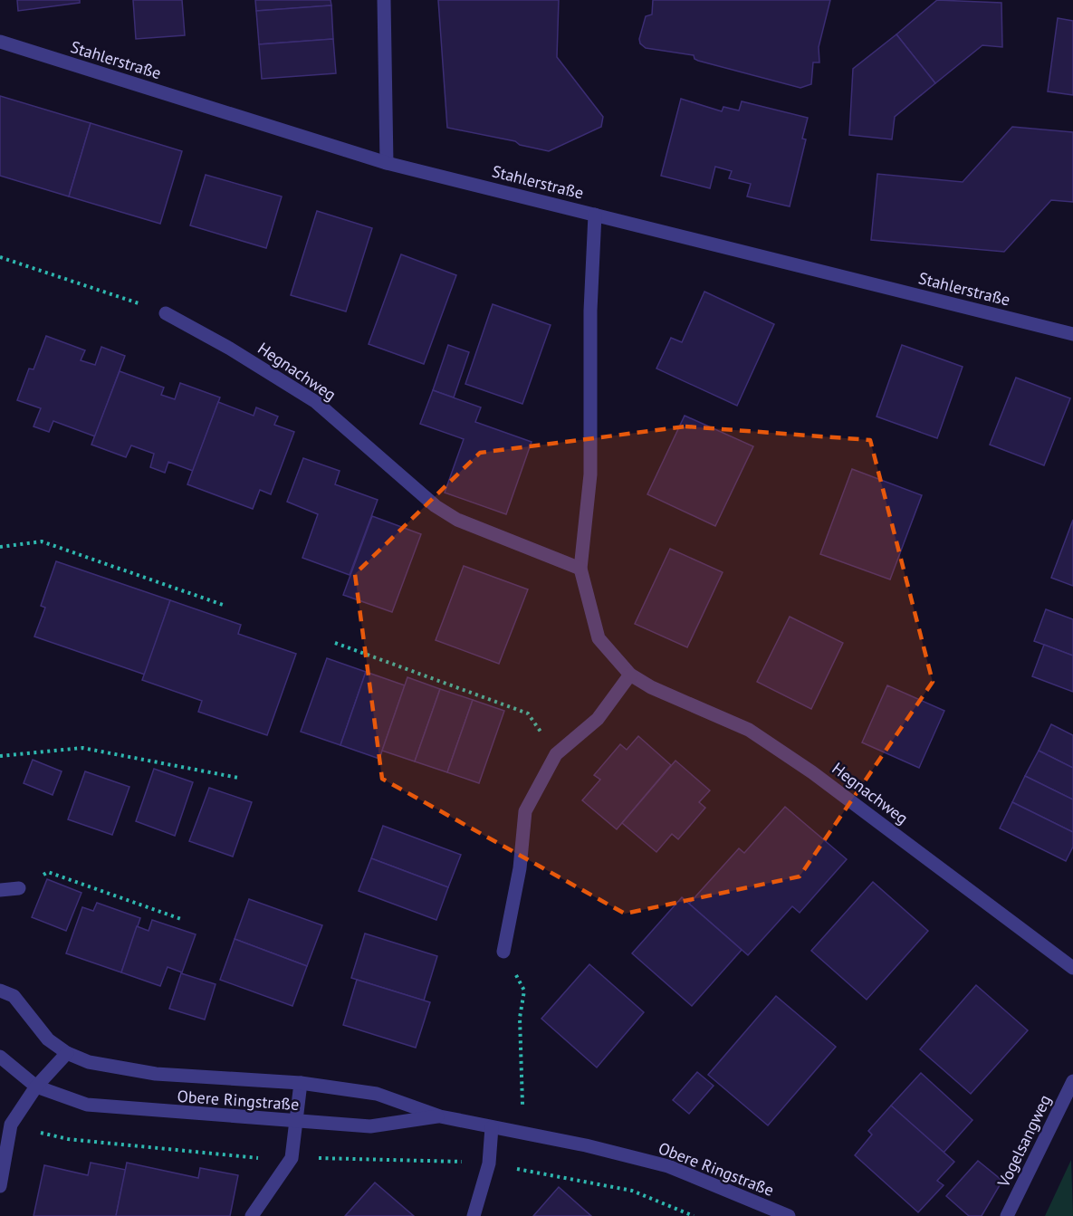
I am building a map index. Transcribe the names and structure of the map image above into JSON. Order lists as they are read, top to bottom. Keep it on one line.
{"streets":{"street":["Stahlerstraße","Hegnachweg","Obere Ringstraße","Vogelsangweg"]},"crossings":[["Stahlerstraße","Hegnachweg"]]}
